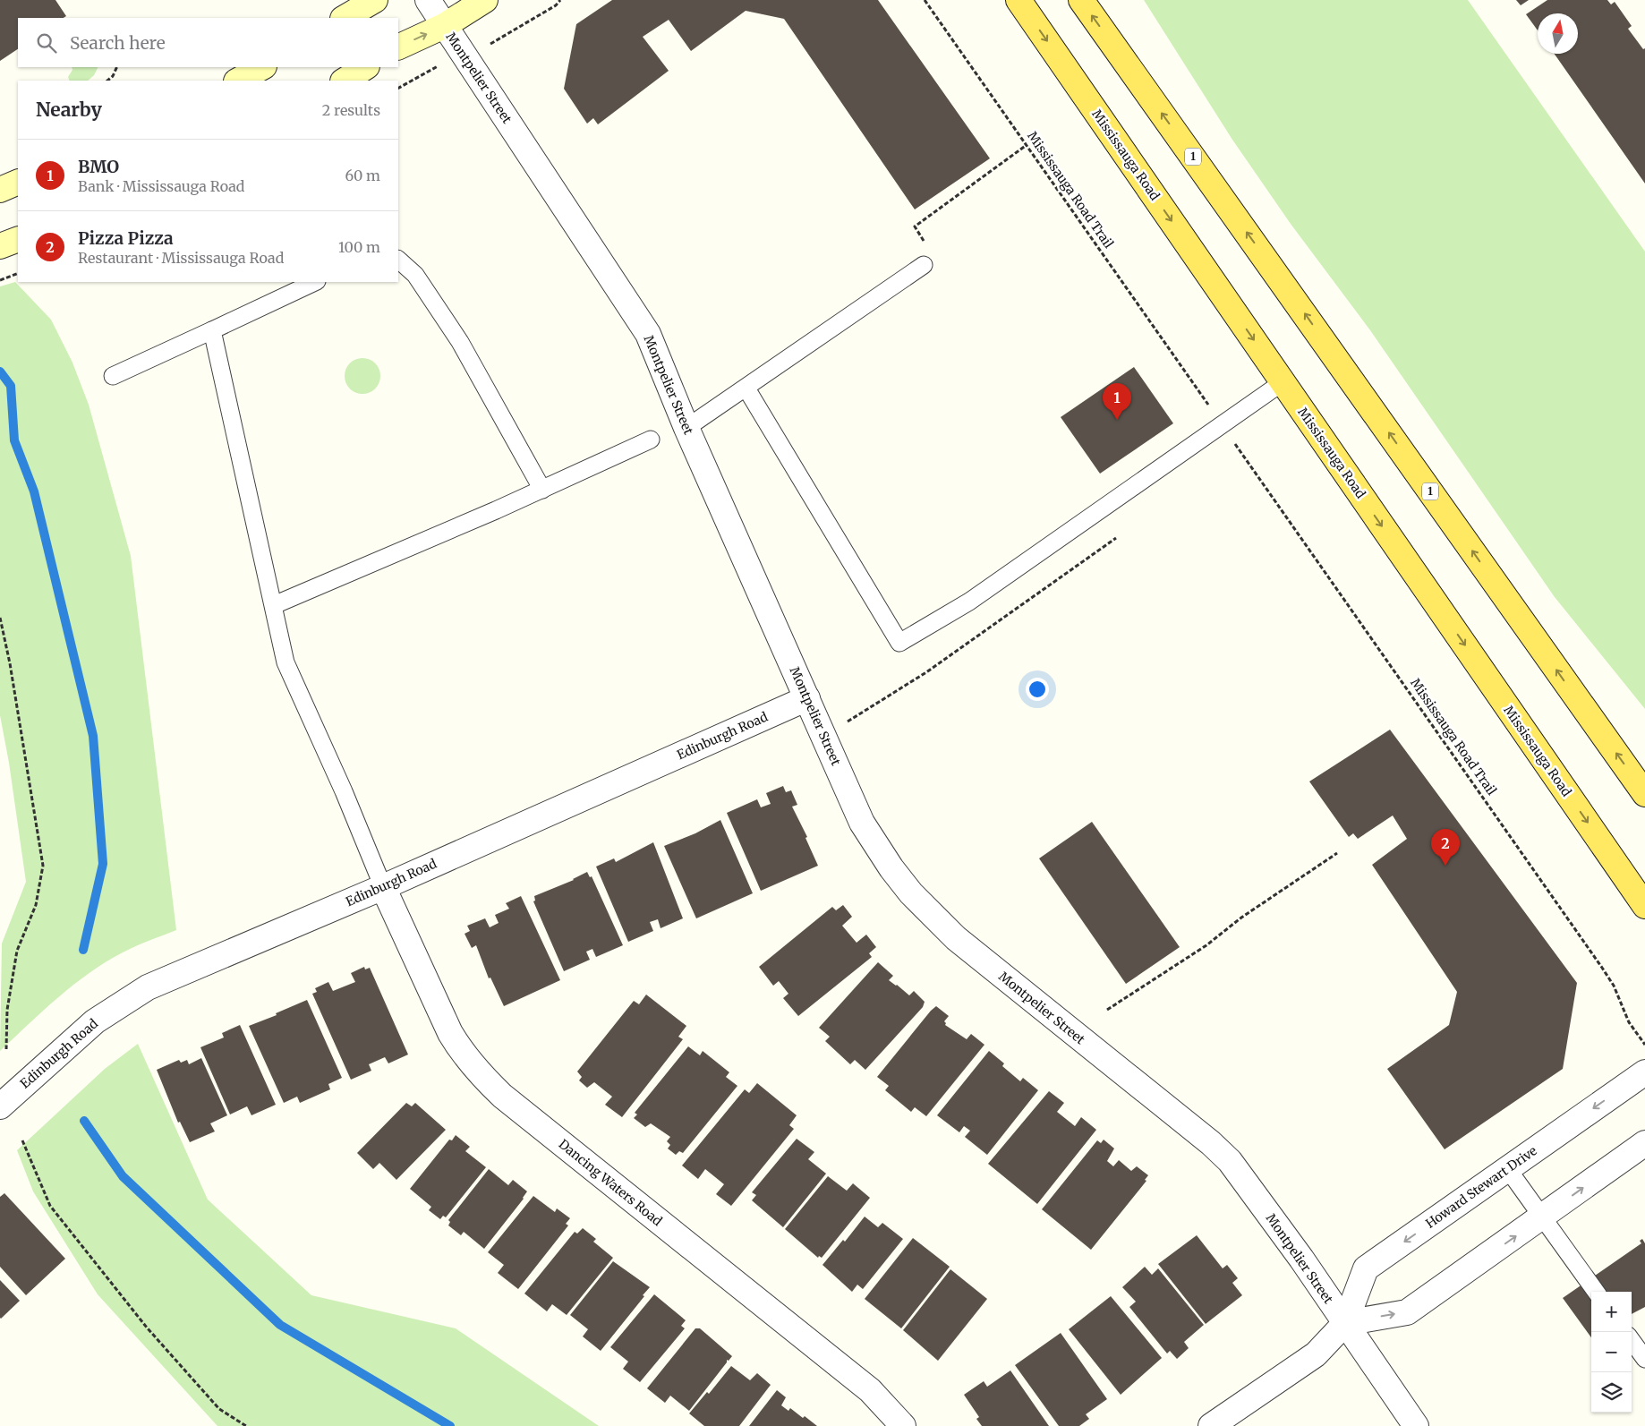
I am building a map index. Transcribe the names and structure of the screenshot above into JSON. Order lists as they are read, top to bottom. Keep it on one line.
{"streets":{"main road":["Mississauga Road","1"],"street":["Montpelier Street","Edinburgh Road","Dancing Waters Road","Howard Stewart Drive"],"path":["Mississauga Road Trail"]},"crossings":[["Montpelier Street","Edinburgh Road"],["Montpelier Street","Howard Stewart Drive"],["Edinburgh Road","Dancing Waters Road"]],"north":"top","page":{"search":"Search here","heading":["Nearby","2 results"],"list":[{"mark":"1","name":"BMO","note":"Bank · Mississauga Road","value":"60 m"},{"mark":"2","name":"Pizza Pizza","note":"Restaurant · Mississauga Road","value":"100 m"}],"pins":["1","2"],"map_buttons":["+","−"]}}
